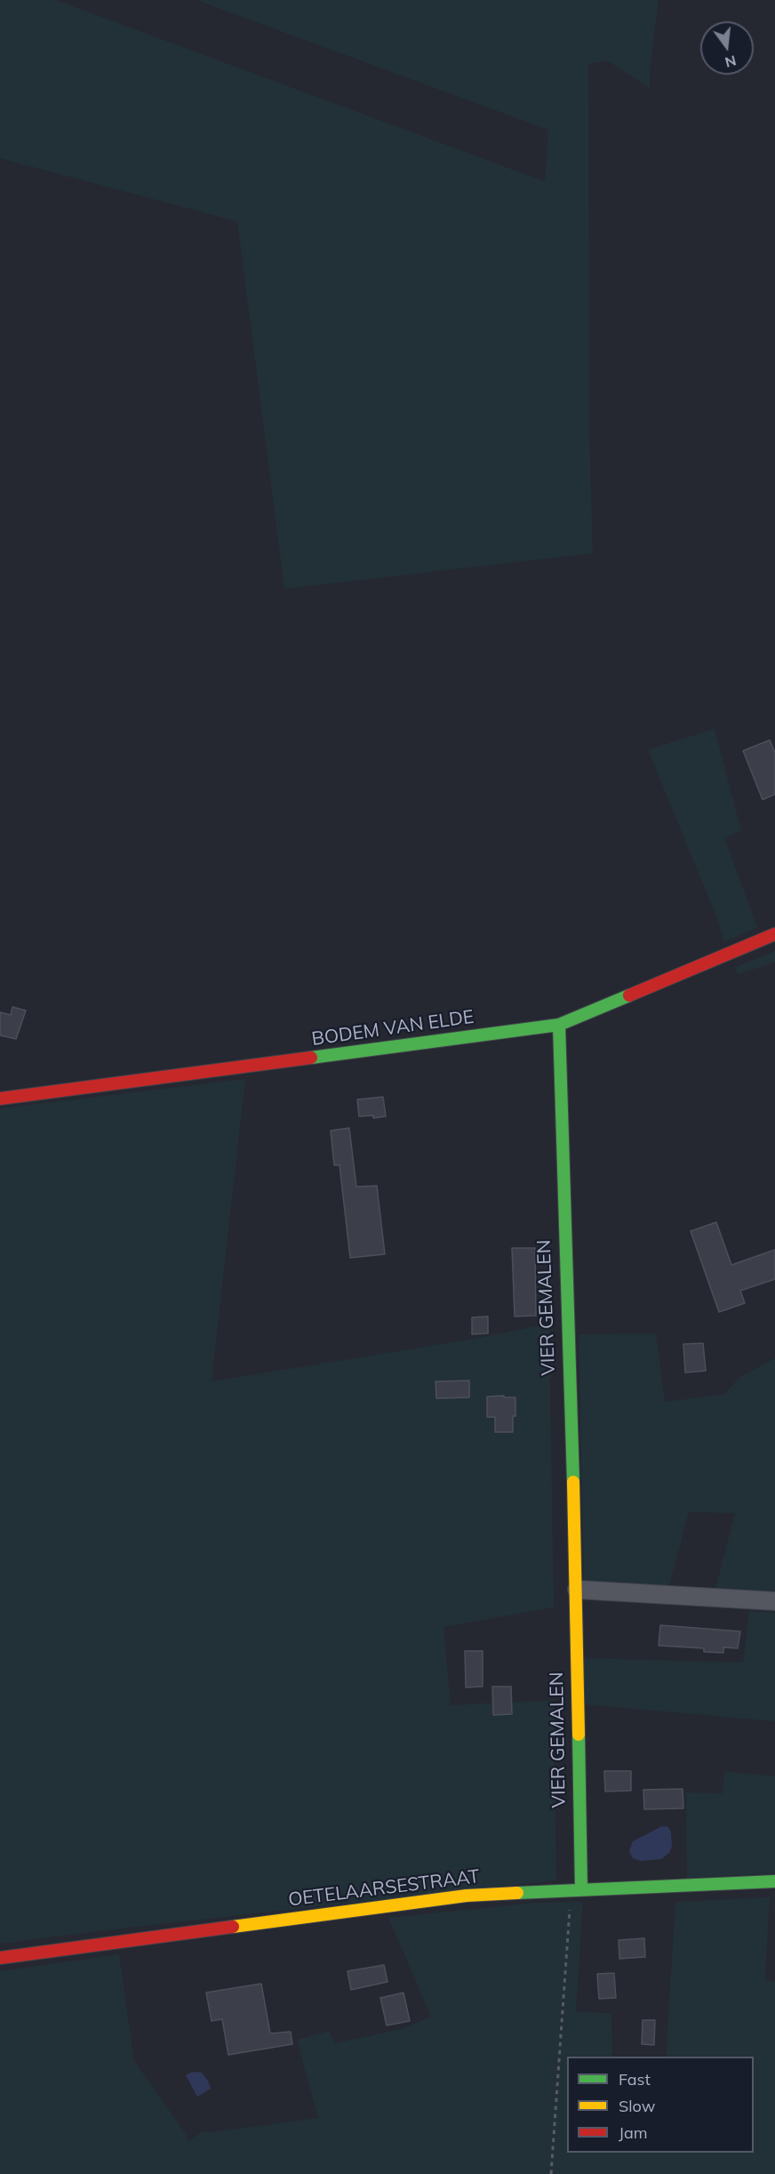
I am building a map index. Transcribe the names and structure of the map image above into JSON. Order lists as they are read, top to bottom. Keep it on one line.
{"streets":{"street":["BODEM VAN ELDE","VIER GEMALEN","OETELAARSESTRAAT"]},"crossings":[["BODEM VAN ELDE","VIER GEMALEN"],["VIER GEMALEN","OETELAARSESTRAAT"]],"legend":["Fast","Slow","Jam"],"north":"bottom"}
